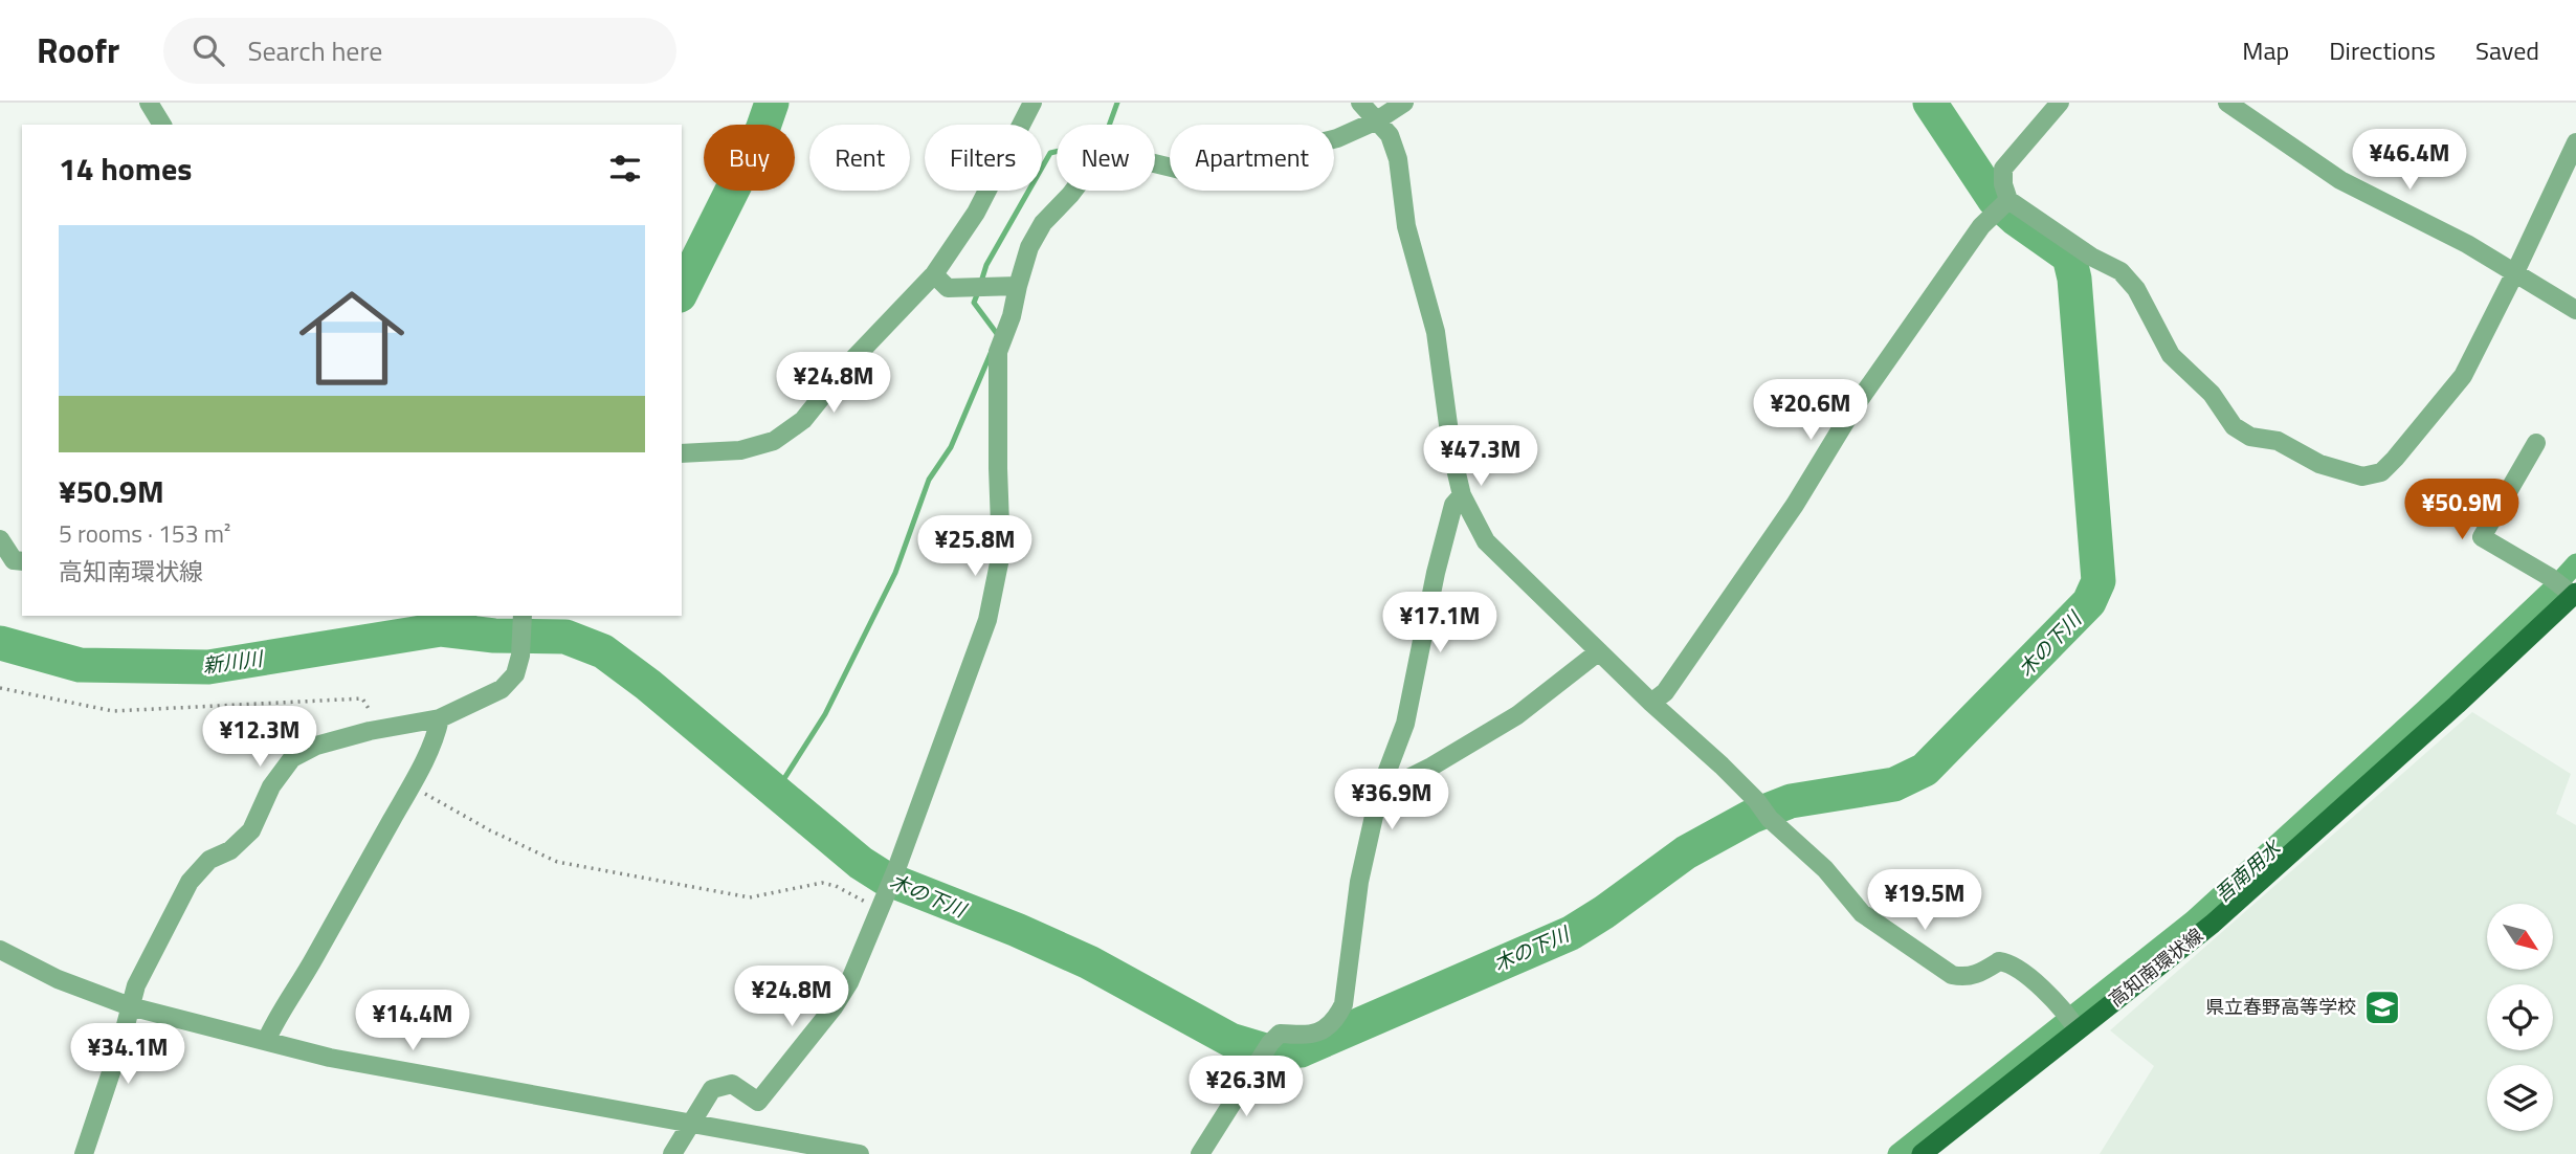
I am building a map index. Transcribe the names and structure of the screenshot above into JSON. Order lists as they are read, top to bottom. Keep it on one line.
{"streets":{"main road":["高知南環状線"]},"water":["木の下川","新川川","吾南用水"],"places":{"school or university":["県立春野高等学校"]},"north":"bottom right","page":{"header":"Roofr","search":"Search here","nav":["Map","Directions","Saved"],"chip":["Buy","Rent","Filters","New","Apartment"],"heading":"14 homes","price":["¥46.4M","¥24.8M","¥20.6M","¥47.3M","¥50.9M","¥25.8M","¥17.1M","¥12.3M","¥36.9M","¥19.5M","¥24.8M","¥14.4M","¥34.1M","¥26.3M"],"list":[{"name":"¥50.9M","note":"5 rooms · 153 m² · 高知南環状線"}]}}
